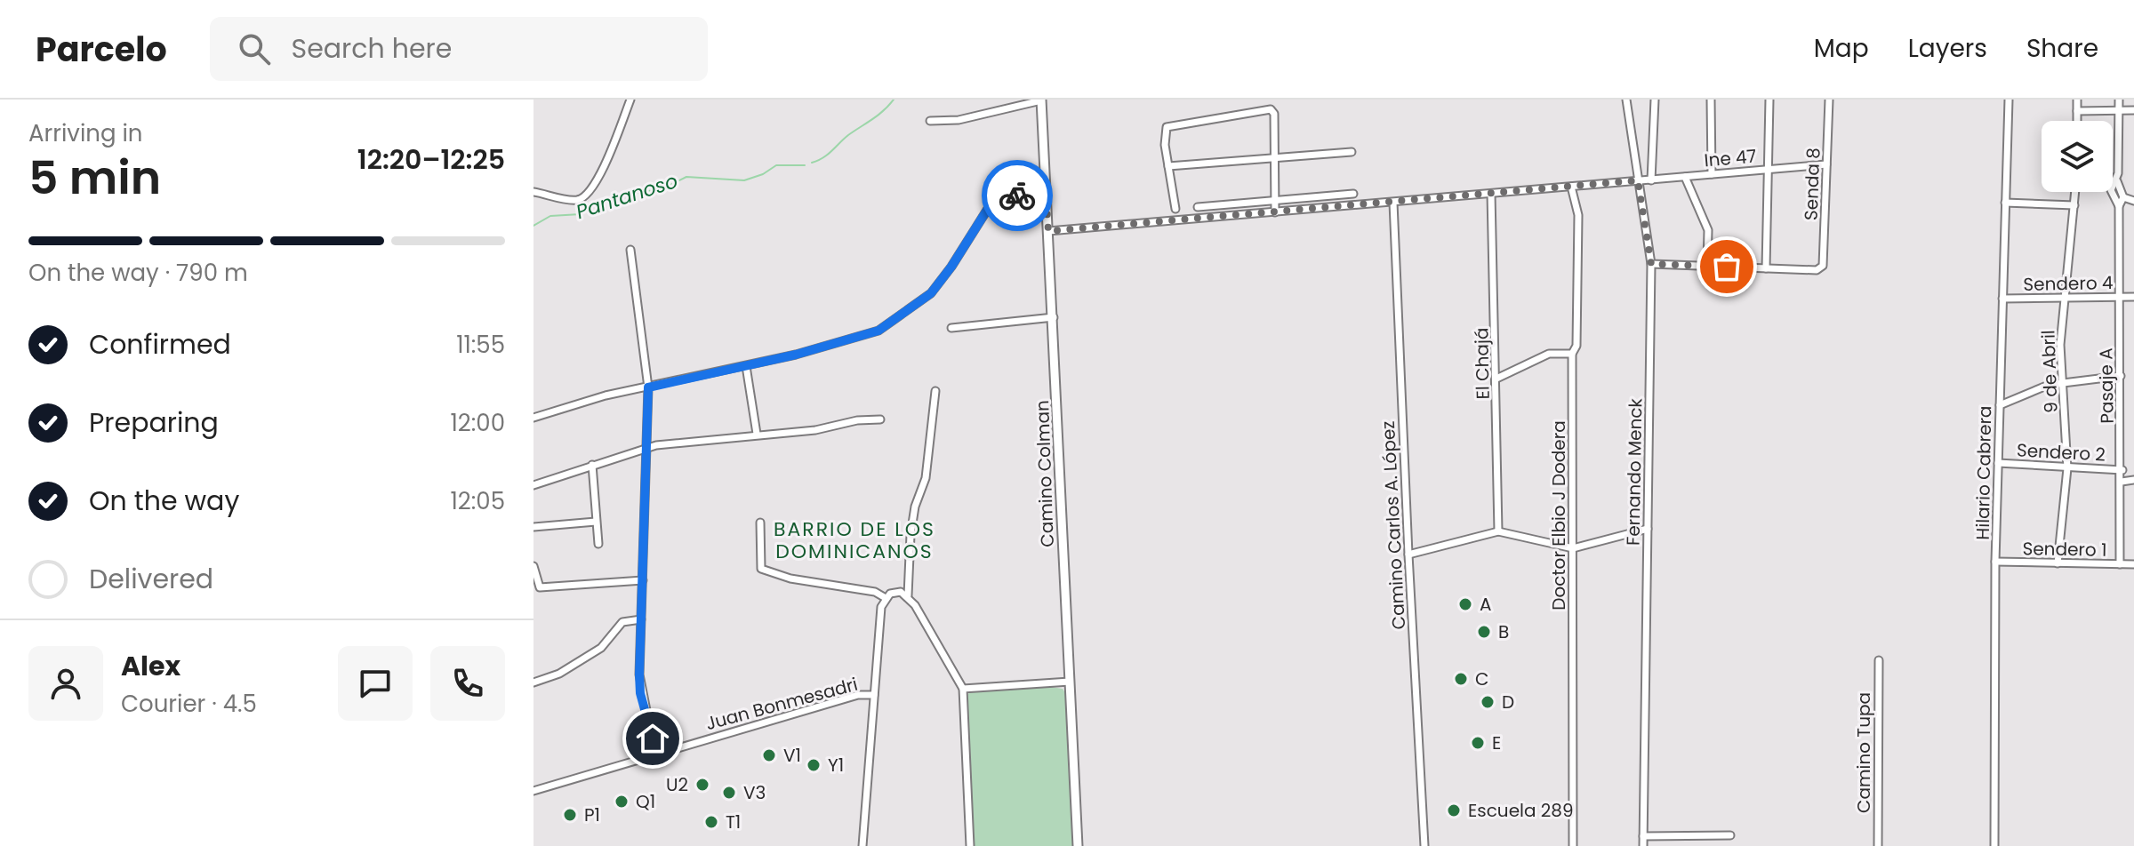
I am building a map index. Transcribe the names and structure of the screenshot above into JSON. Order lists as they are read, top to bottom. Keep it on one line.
{"streets":{"street":["Ine 47","Senda 8","Sendero 4","El Chajá","9 de Abril","Pasaje A","Sendero 2","Fernando Menck","Hilario Cabrera","Camino Colman","Doctor Elbio J Dodera","Camino Carlos A. López","Sendero 1","Juan Bonmesadri","Camino Tupa"]},"crossings":[["Ine 47","Senda 8"],["Ine 47","El Chajá"],["Ine 47","Fernando Menck"],["Ine 47","Camino Colman"],["Ine 47","Doctor Elbio J Dodera"],["Ine 47","Camino Carlos A. López"],["Sendero 4","9 de Abril"],["Sendero 4","Pasaje A"],["Sendero 4","Hilario Cabrera"],["9 de Abril","Sendero 2"],["9 de Abril","Sendero 1"],["Pasaje A","Sendero 2"],["Pasaje A","Sendero 1"],["Sendero 2","Hilario Cabrera"],["Hilario Cabrera","Sendero 1"]],"districts":["BARRIO DE LOS DOMINICANOS"],"water":["Pantanoso"],"places":["A","B","C","D","E","V1","Y1","U2","V3","Q1","Escuela 289","P1","T1"],"page":{"header":"Parcelo","search":"Search here","nav":["Map","Layers","Share"],"heading":["5 min","Arriving in","12:20–12:25"],"panel":["Alex","Courier · 4.5"],"bar":"On the way · 790 m","list":[["Confirmed","11:55"],["Preparing","12:00"],["On the way","12:05"],"Delivered"]}}
